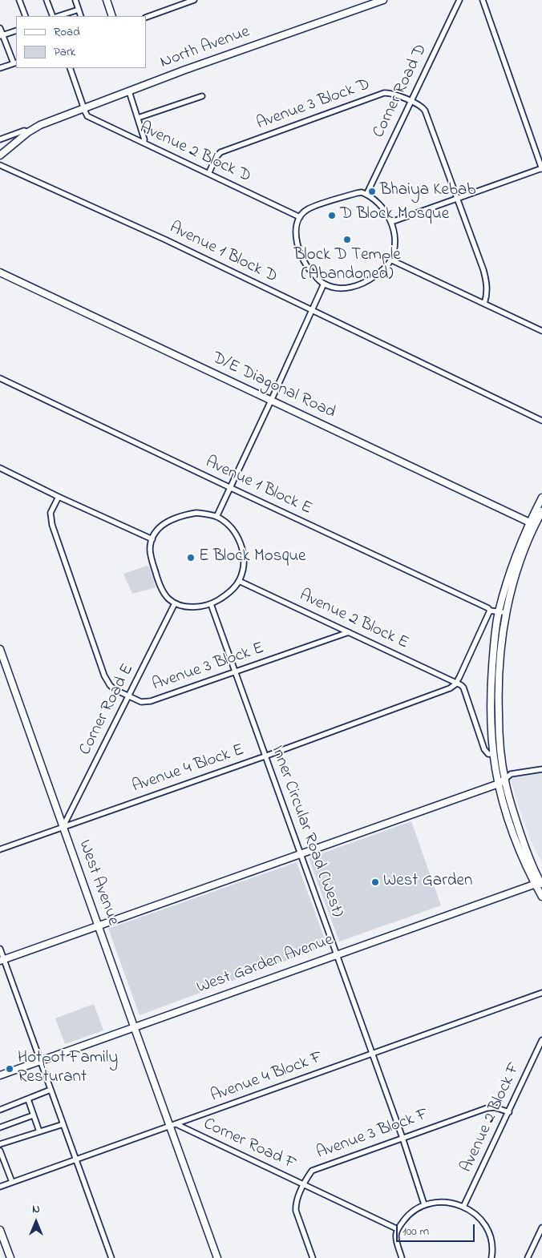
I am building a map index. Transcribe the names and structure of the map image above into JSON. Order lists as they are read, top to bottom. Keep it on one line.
{"streets":{"street":["North Avenue","Corner Road D","Avenue 3 Block D","Avenue 2 Block D","Avenue 1 Block D","D/E Diagonal Road","Avenue 1 Block E","Avenue 2 Block E","Avenue 3 Block E","Corner Road E","Avenue 4 Block E","Inner Circular Road (West)","West Avenue","West Garden Avenue","Avenue 4 Block F","Avenue 2 Block F","Avenue 3 Block F","Corner Road F"]},"crossings":[["North Avenue","Avenue 2 Block D"],["Corner Road D","Avenue 3 Block D"],["Corner Road D","Avenue 2 Block D"],["Avenue 3 Block D","Avenue 2 Block D"],["Avenue 2 Block E","Avenue 3 Block E"],["Avenue 2 Block E","Corner Road E"],["Avenue 2 Block E","Avenue 4 Block E"],["Avenue 2 Block E","Inner Circular Road (West)"],["Avenue 3 Block E","Corner Road E"],["Avenue 3 Block E","Inner Circular Road (West)"],["Corner Road E","Avenue 4 Block E"],["Corner Road E","Inner Circular Road (West)"],["Corner Road E","West Avenue"],["Avenue 4 Block E","Inner Circular Road (West)"],["Avenue 4 Block E","West Avenue"],["Inner Circular Road (West)","West Garden Avenue"],["Inner Circular Road (West)","Avenue 4 Block F"],["Inner Circular Road (West)","Avenue 3 Block F"],["West Avenue","West Garden Avenue"],["West Avenue","Avenue 4 Block F"],["West Avenue","Corner Road F"],["Avenue 4 Block F","Corner Road F"],["Avenue 2 Block F","Avenue 3 Block F"],["Avenue 3 Block F","Corner Road F"]],"places":["Bhaiya Kebab","D Block Mosque","Block D Temple (Abandoned)","E Block Mosque","West Garden","Hotpot Family Resturant"],"legend":["Road","Park"],"scale_bar":"100 m","north":"top"}
